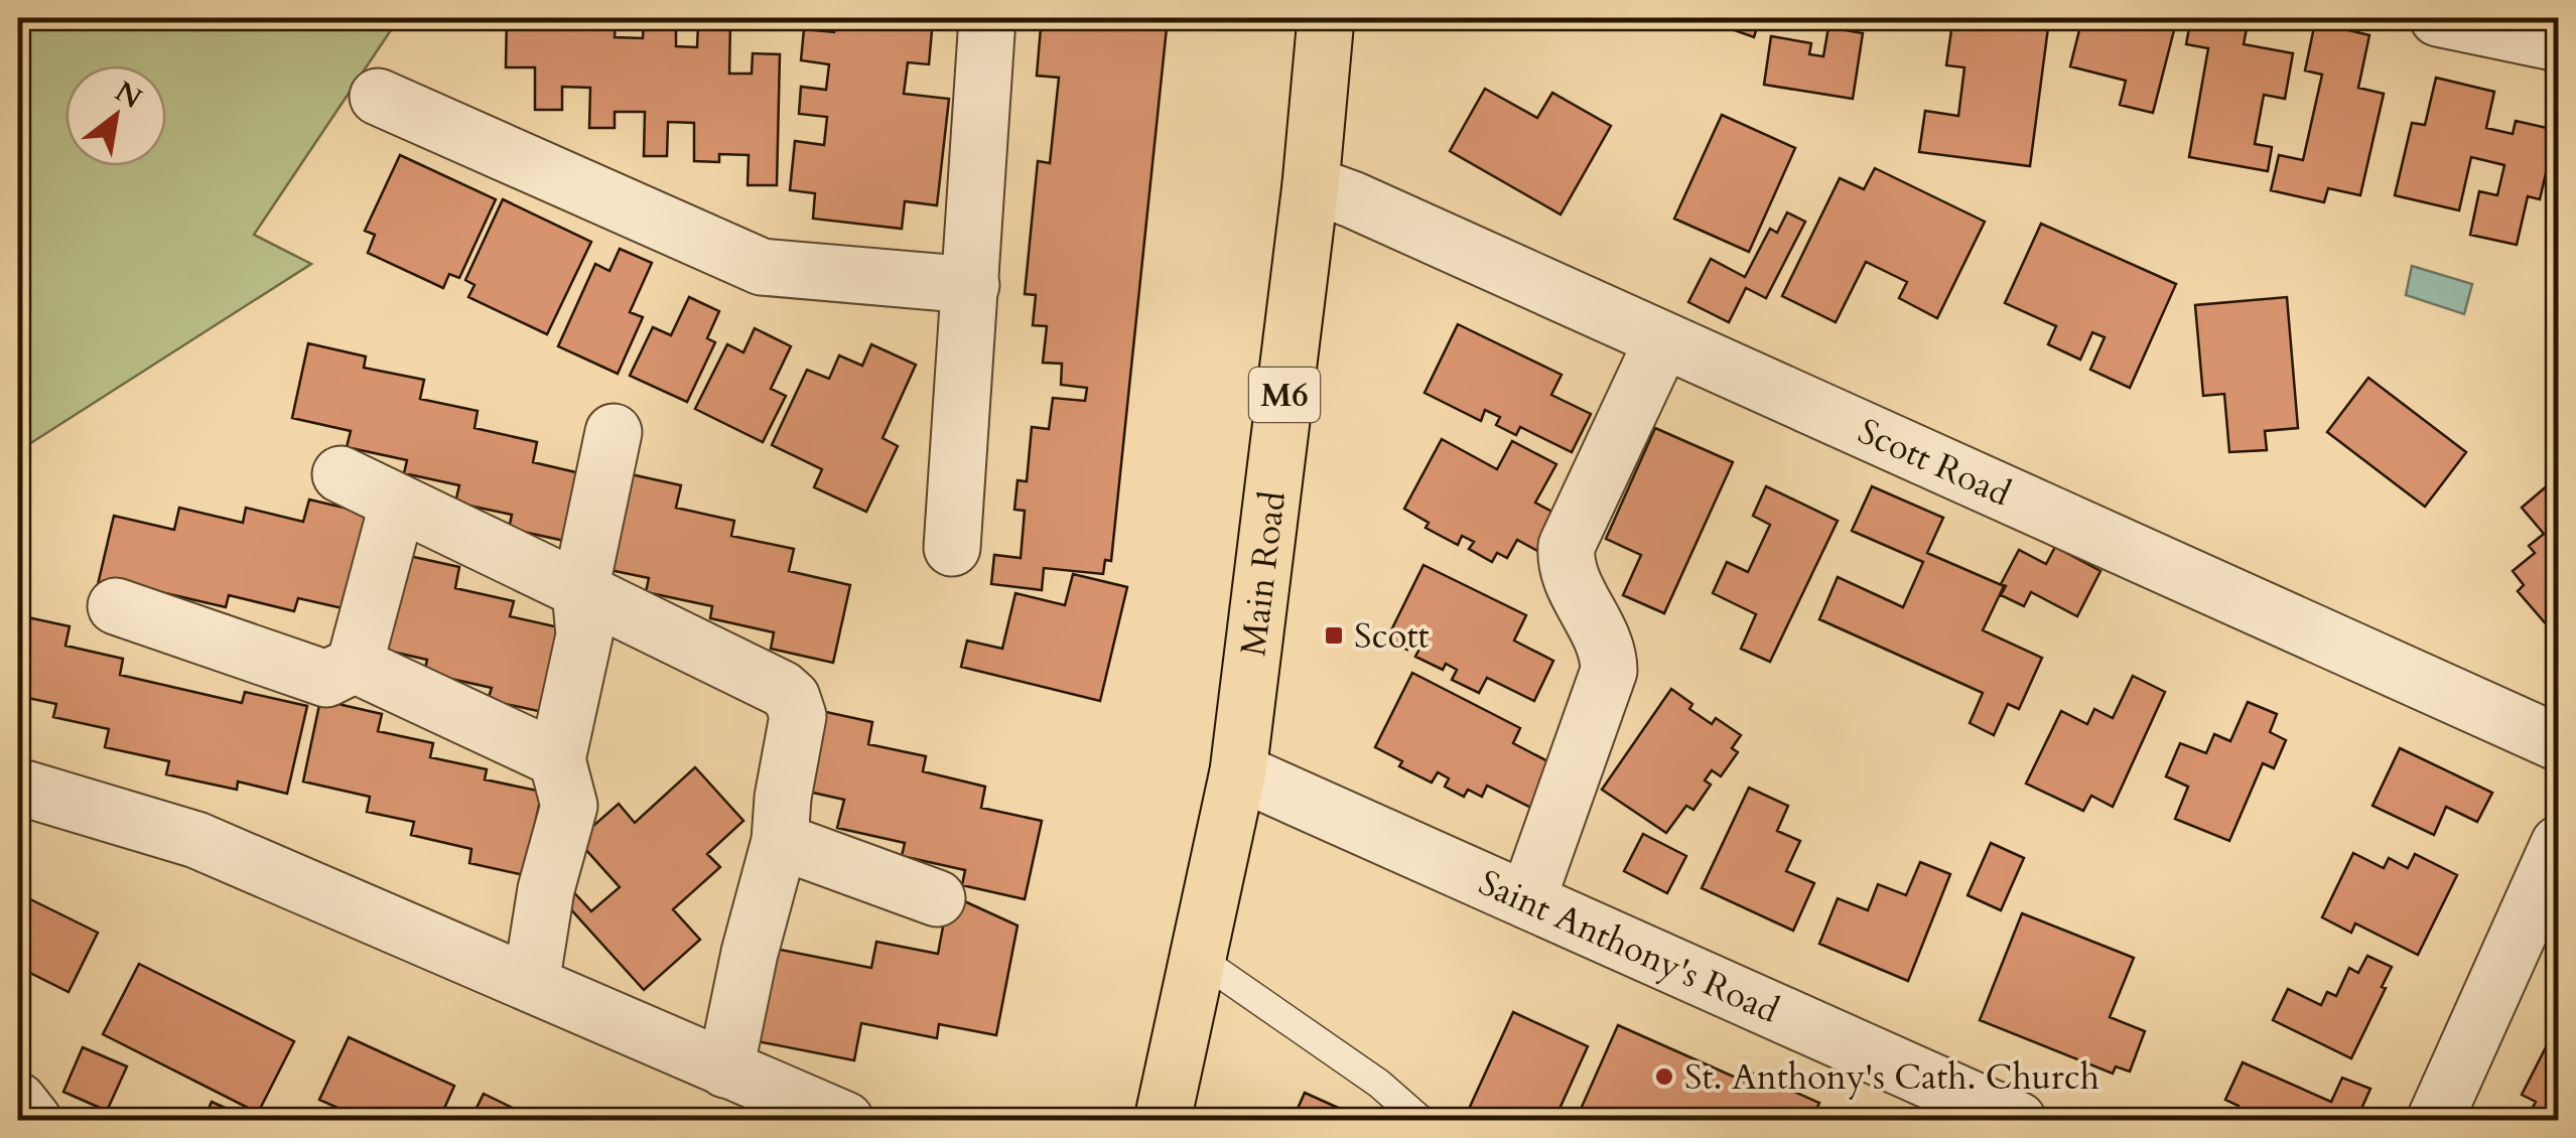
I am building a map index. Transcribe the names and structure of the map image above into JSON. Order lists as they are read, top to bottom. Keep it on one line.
{"streets":{"main road":["M6","Main Road"],"street":["Scott Road","Saint Anthony's Road"]},"crossings":[["Scott Road","Main Road"],["Main Road","Saint Anthony's Road"]],"places":{"transit":["Scott"],"other":["St. Anthony's Cath. Church"]},"north":"top right"}
